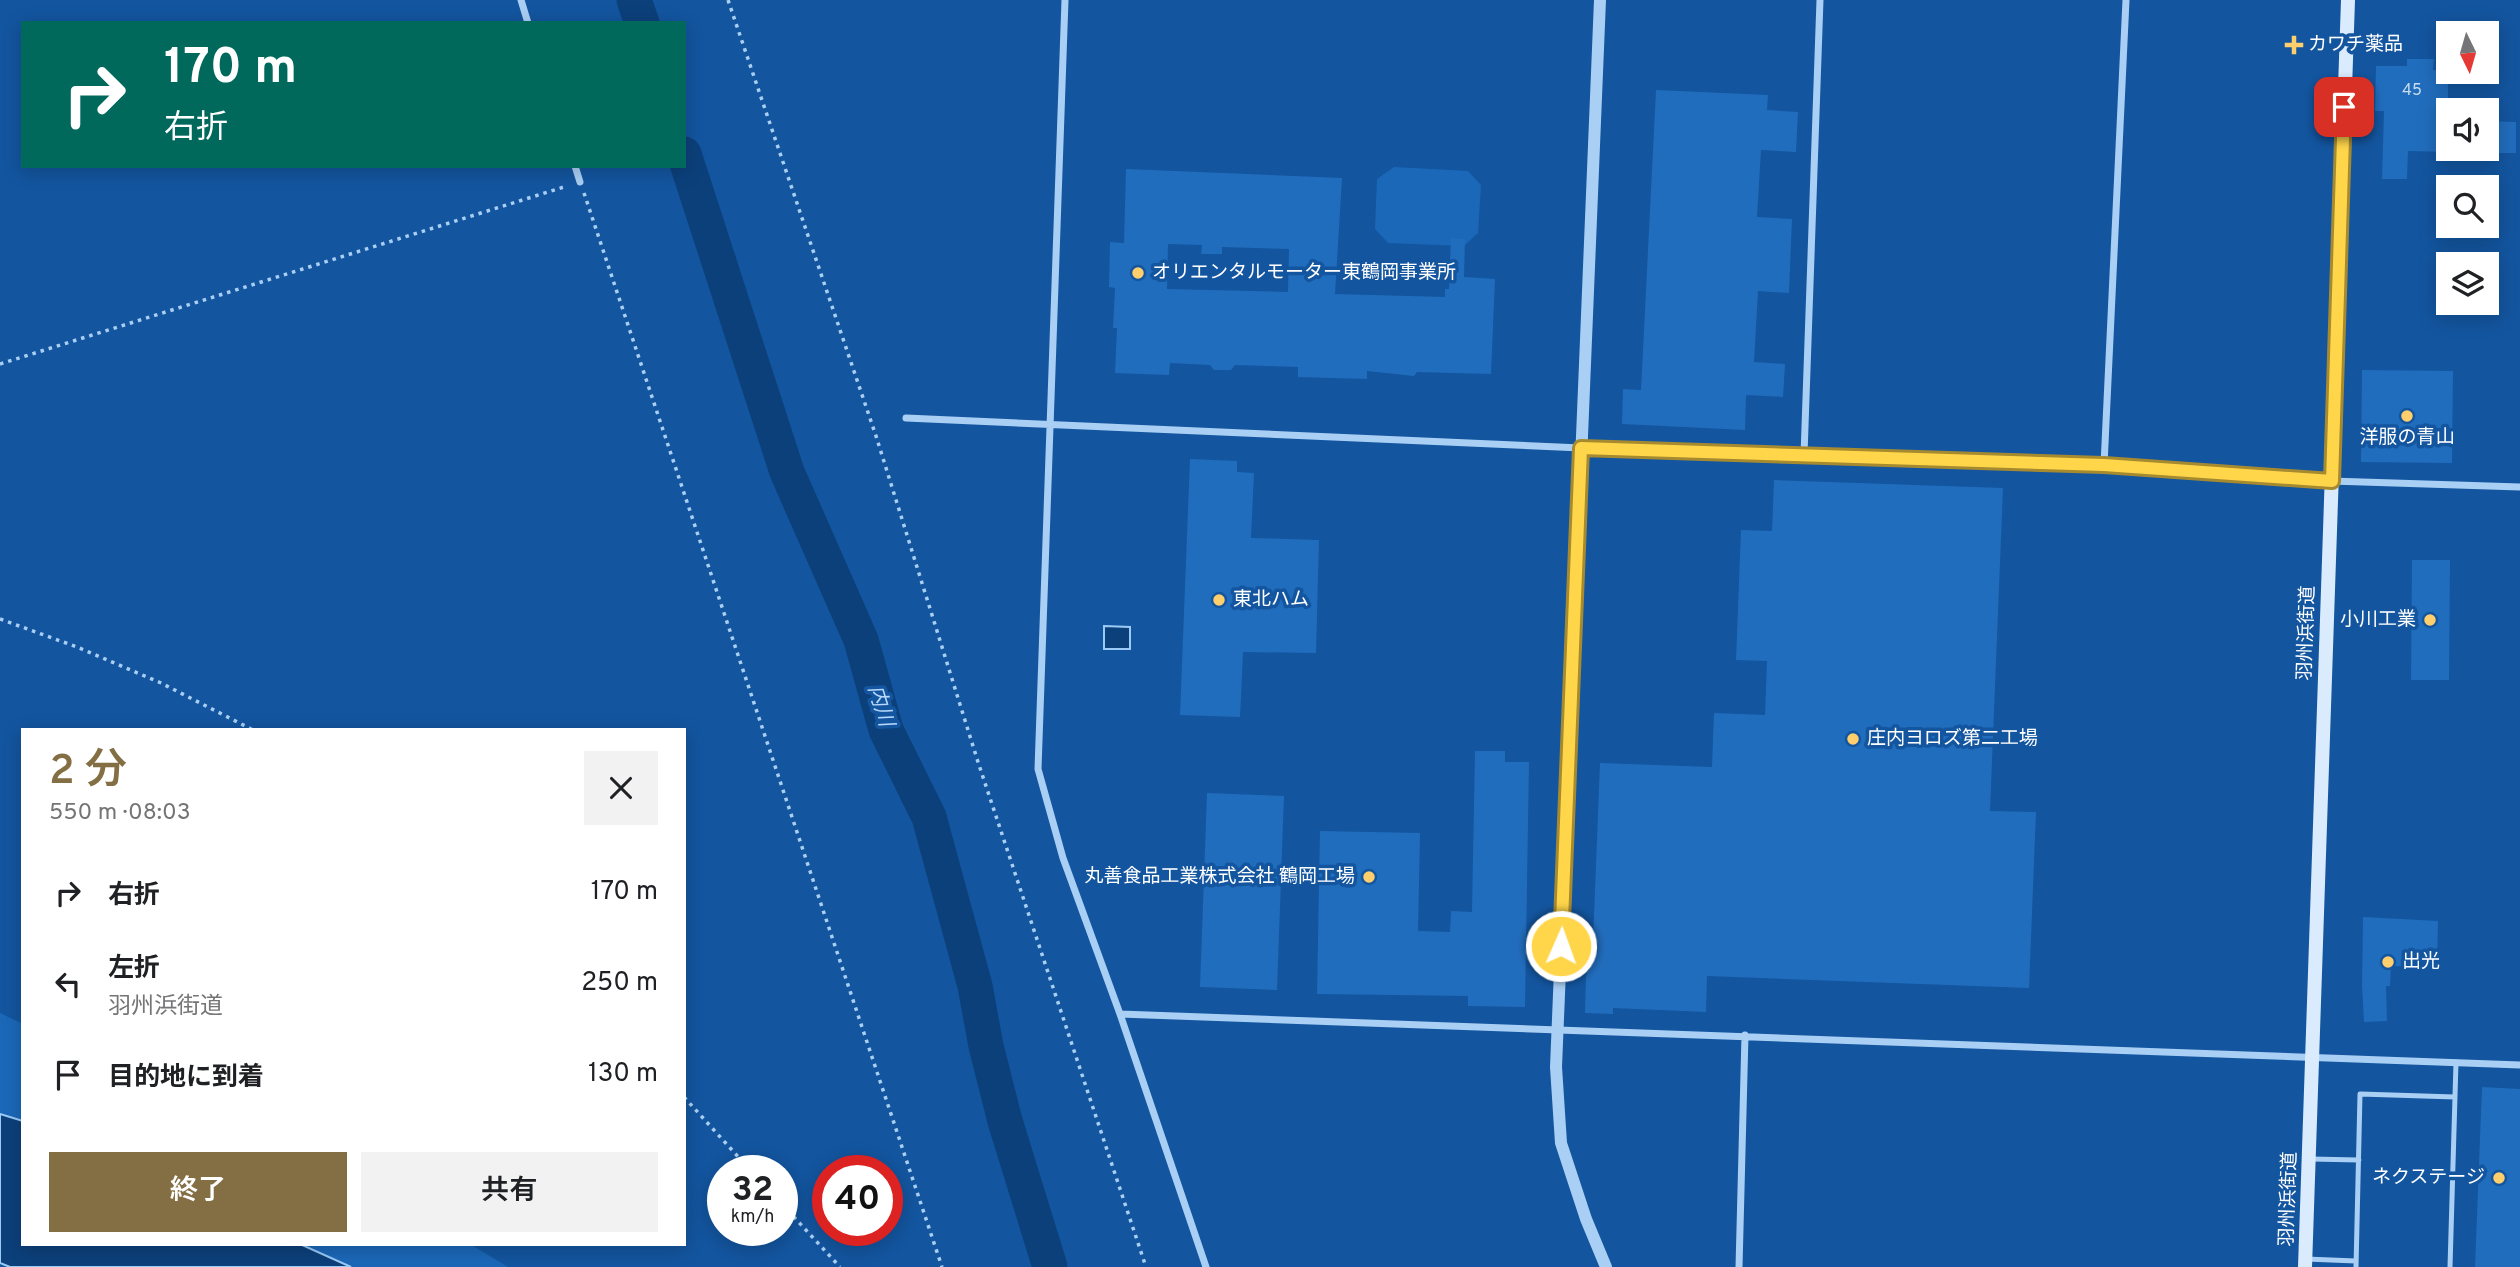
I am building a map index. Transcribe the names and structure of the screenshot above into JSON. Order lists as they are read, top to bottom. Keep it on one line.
{"streets":{"main road":["羽州浜街道"]},"water":["内川"],"places":{"health":["カワチ薬品"],"other":["オリエンタルモーター東鶴岡事業所","洋服の青山","東北ハム","小川工業","庄内ヨロズ第二工場","丸善食品工業株式会社 鶴岡工場","出光","ネクステージ"]},"house_numbers":["45"],"north":"bottom","page":{"turn":["170 m","右折"],"heading":["2 分","550 m · 08:03"],"list":[{"name":"右折","value":"170 m"},{"name":"左折","note":"羽州浜街道","value":"250 m"},{"name":"目的地に到着","value":"130 m"}],"buttons":["終了","共有"],"speed":"32 km/h","limit":"40"}}
